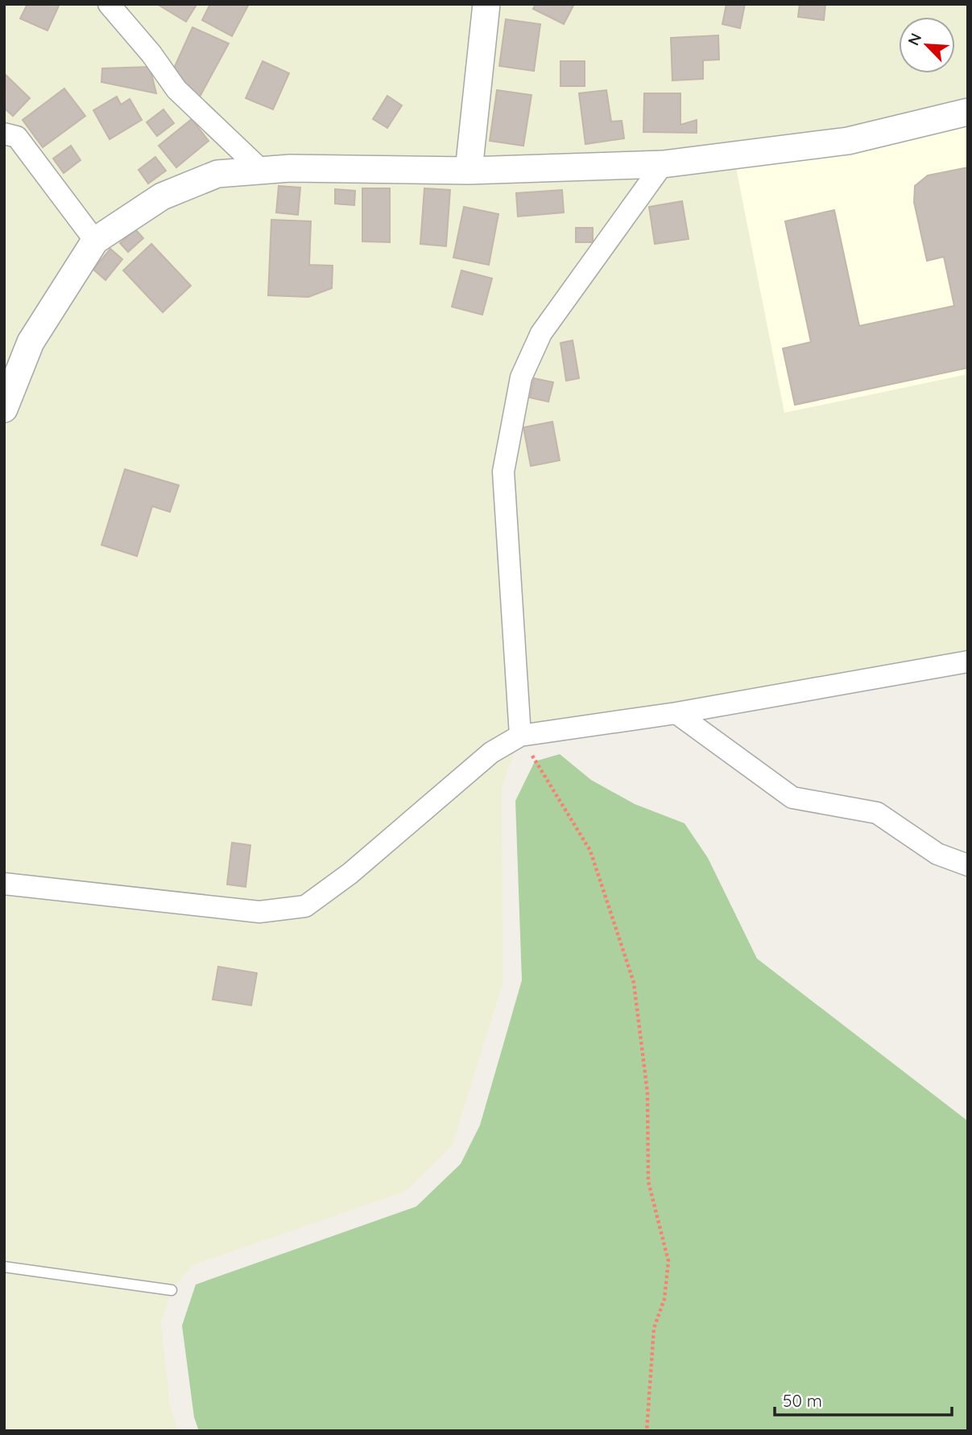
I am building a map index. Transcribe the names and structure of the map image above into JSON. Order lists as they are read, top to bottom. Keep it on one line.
{"scale_bar":"50 m","north":"top left"}
